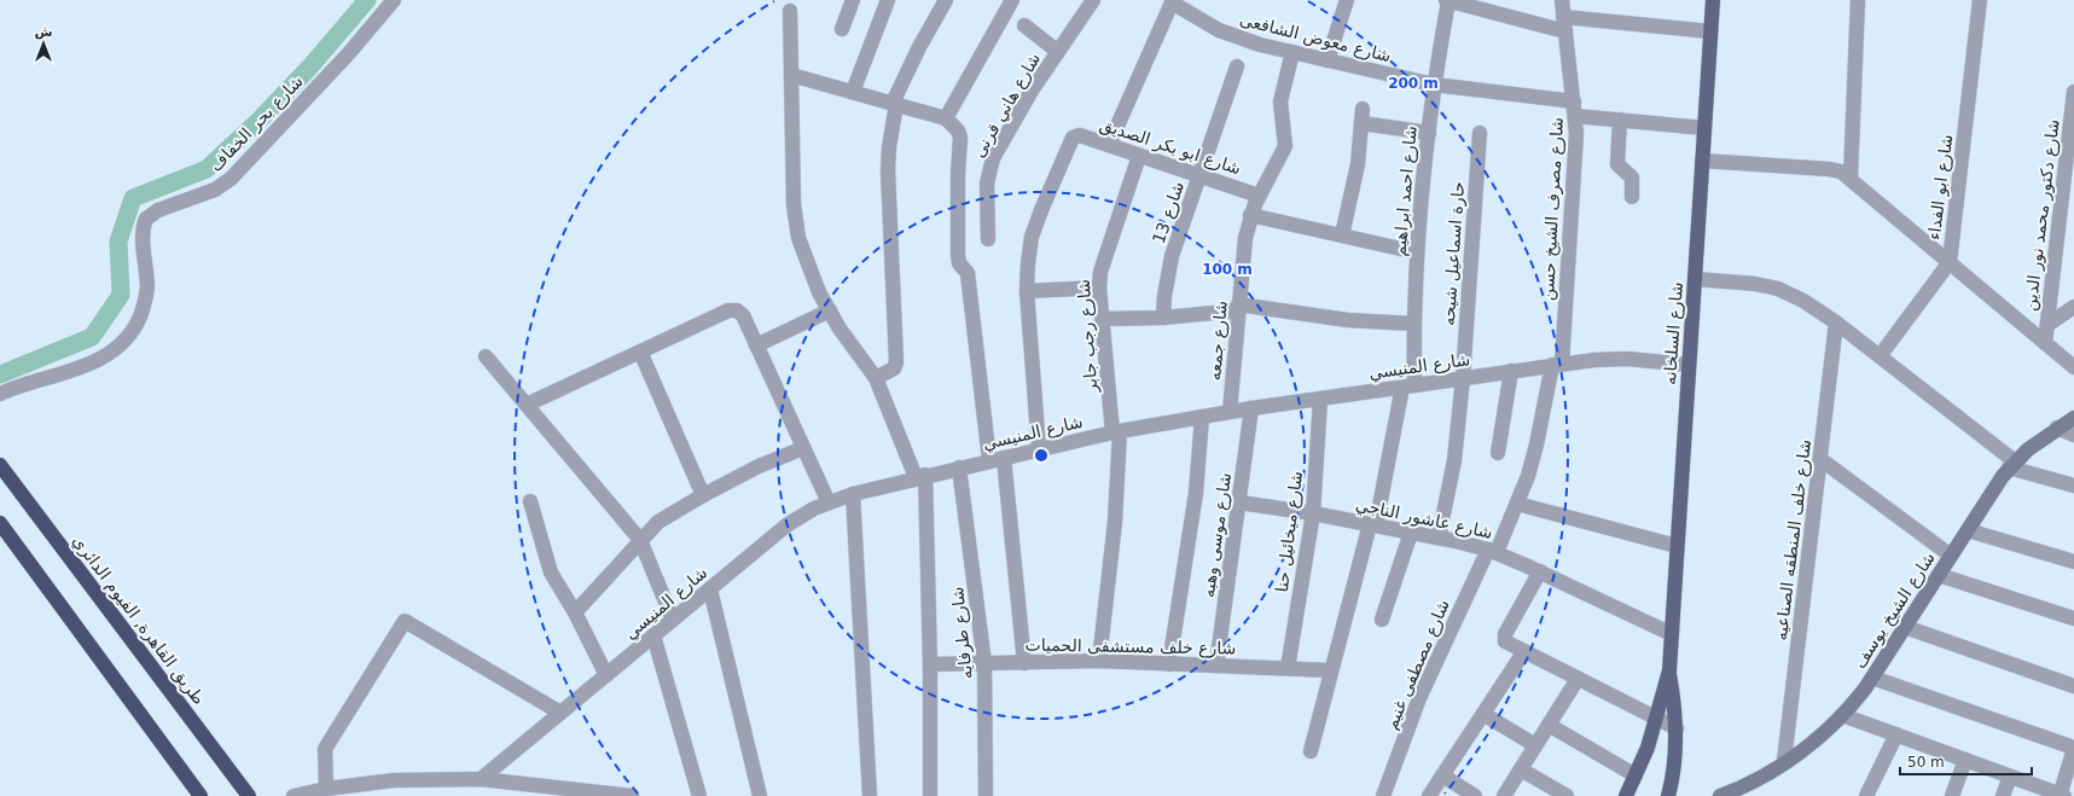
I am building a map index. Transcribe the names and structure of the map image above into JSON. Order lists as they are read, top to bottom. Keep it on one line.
{"streets":{"highway":["طريق القاهرة, الفيوم الدائري"],"main road":["شارع السلخانه"],"street":["شارع معوض الشافعى","شارع هاني قرنى","شارع بحر الخفاف","شارع ابو بكر الصديق","شارع ابو الفداء","شارع احمد ابراهيم","شارع مصرف الشيخ حسن","شارع 13","شارع دكتور محمد نور الدين","حارة اسماعيل شيحه","شارع رجب جابر","شارع جمعه","شارع المنيسي","شارع عاشور الناجي","شارع ميخائيل حنا","شارع موسى وهبه","شارع خلف المنطقه الصناعيه","شارع الشيخ يوسف","شارع طرفايه","شارع خلف مستشفى الحميات","شارع مصطفى غنيم"]},"crossings":[["شارع معوض الشافعى","شارع احمد ابراهيم"],["شارع معوض الشافعى","شارع مصرف الشيخ حسن"],["شارع معوض الشافعى","شارع السلخانه"],["شارع معوض الشافعى","شارع جمعه"],["شارع ابو بكر الصديق","شارع 13"],["شارع ابو بكر الصديق","شارع رجب جابر"],["شارع ابو بكر الصديق","شارع جمعه"],["شارع ابو بكر الصديق","شارع المنيسي"],["شارع احمد ابراهيم","شارع المنيسي"],["شارع احمد ابراهيم","شارع عاشور الناجي"],["شارع احمد ابراهيم","شارع خلف مستشفى الحميات"],["شارع مصرف الشيخ حسن","شارع المنيسي"],["شارع مصرف الشيخ حسن","شارع مصطفى غنيم"],["حارة اسماعيل شيحه","شارع المنيسي"],["حارة اسماعيل شيحه","شارع عاشور الناجي"],["شارع السلخانه","شارع المنيسي"],["شارع السلخانه","شارع عاشور الناجي"],["شارع رجب جابر","شارع المنيسي"],["شارع رجب جابر","شارع خلف مستشفى الحميات"],["شارع جمعه","شارع المنيسي"],["شارع المنيسي","شارع ميخائيل حنا"],["شارع المنيسي","شارع موسى وهبه"],["شارع المنيسي","شارع طرفايه"],["شارع عاشور الناجي","شارع ميخائيل حنا"],["شارع عاشور الناجي","شارع موسى وهبه"],["شارع عاشور الناجي","شارع مصطفى غنيم"],["شارع ميخائيل حنا","شارع خلف مستشفى الحميات"],["شارع موسى وهبه","شارع خلف مستشفى الحميات"],["شارع خلف المنطقه الصناعيه","شارع الشيخ يوسف"],["شارع طرفايه","شارع خلف مستشفى الحميات"]],"scale_bar":"50 m","north":"top","rings":["200 m","100 m"]}
